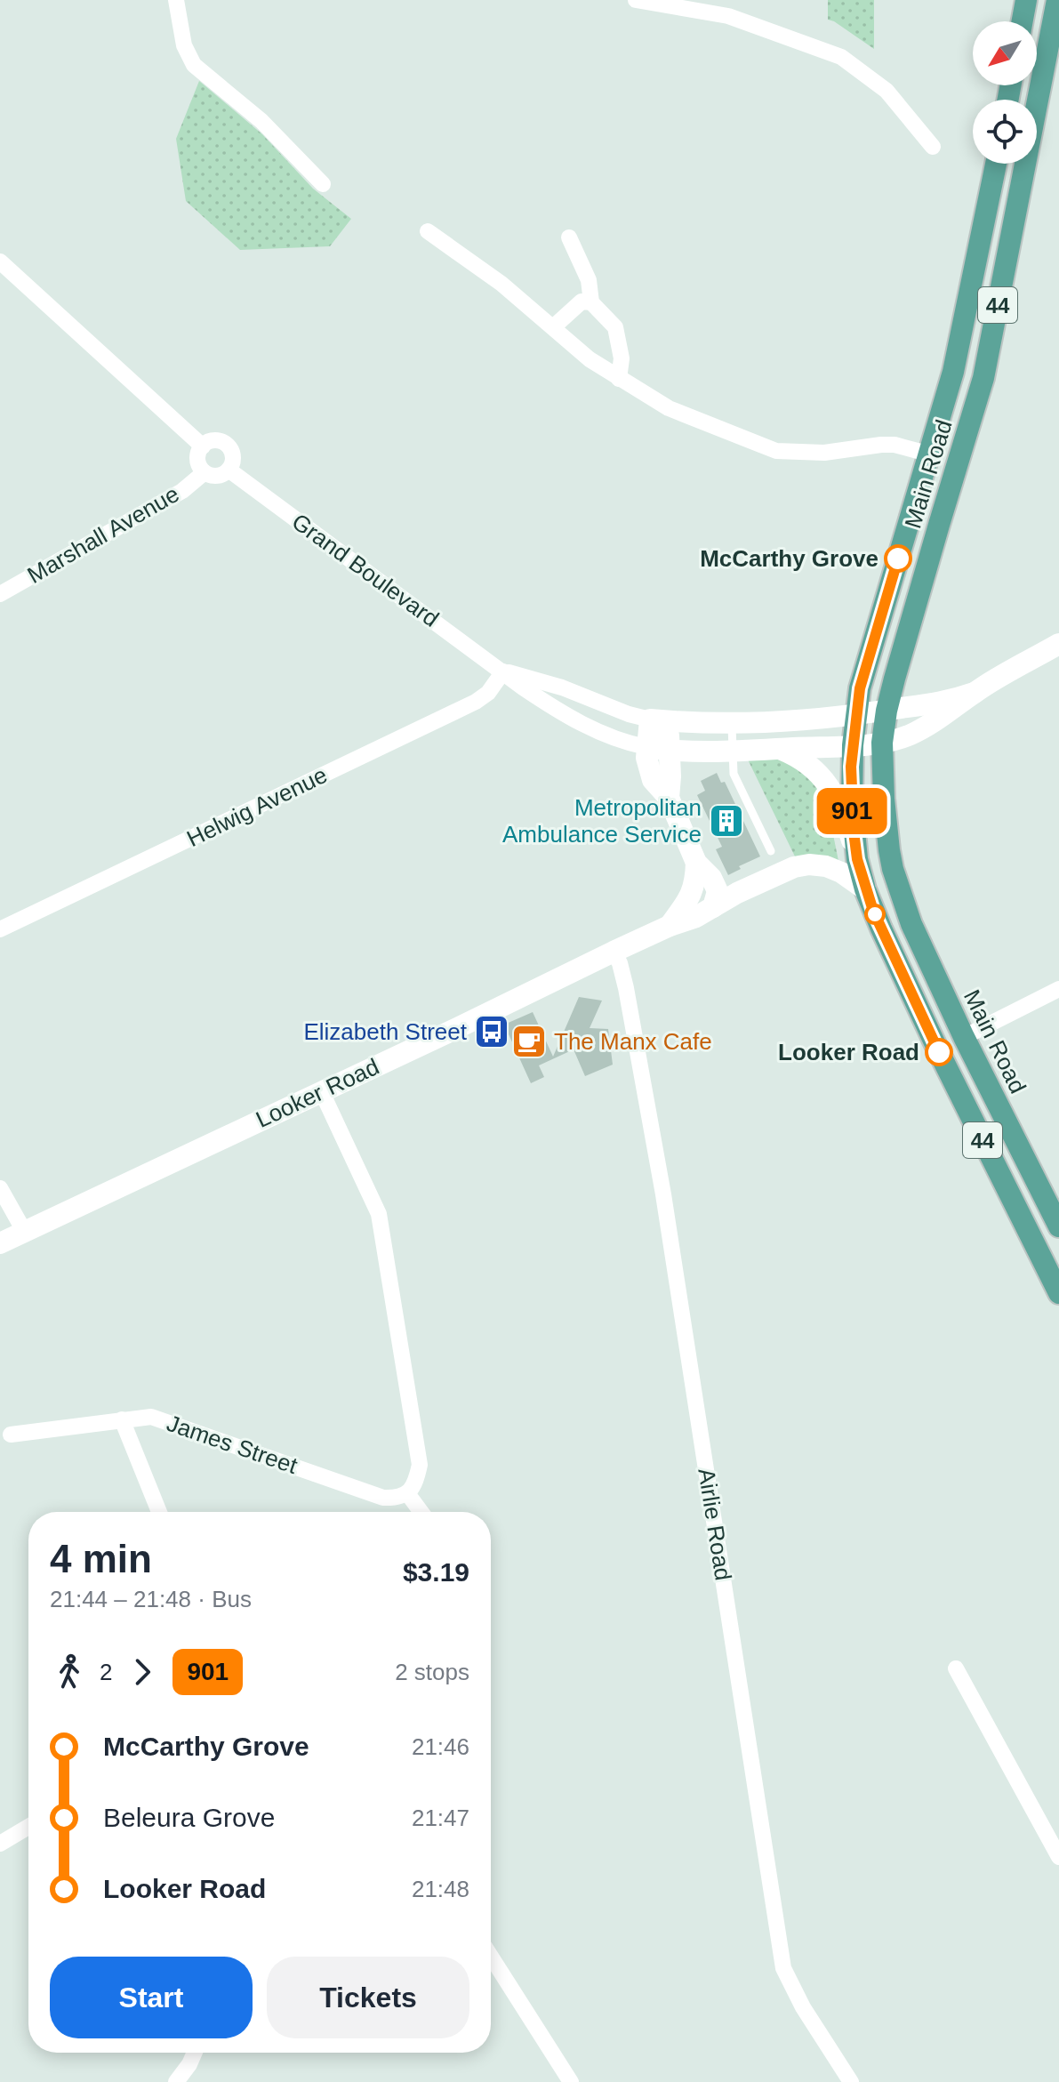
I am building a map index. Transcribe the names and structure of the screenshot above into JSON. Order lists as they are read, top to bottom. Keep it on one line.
{"streets":{"main road":["44","Main Road"],"street":["Marshall Avenue","Grand Boulevard","Helwig Avenue","Looker Road","James Street","Airlie Road"]},"crossings":[["Main Road","Grand Boulevard"],["Main Road","Looker Road"],["Marshall Avenue","Grand Boulevard"],["Grand Boulevard","Helwig Avenue"],["Looker Road","Airlie Road"]],"places":{"other":["McCarthy Grove","Looker Road"],"building":["Metropolitan Ambulance Service"],"bus stop":["Elizabeth Street"],"cafe":["The Manx Cafe"]},"lines":["bus line 901"],"north":"bottom left","page":{"on_map":"901","heading":["4 min","21:44 – 21:48 · Bus","$3.19"],"legs":["2","901","2 stops"],"list":[{"name":"McCarthy Grove","value":"21:46"},{"name":"Beleura Grove","value":"21:47"},{"name":"Looker Road","value":"21:48"}],"buttons":["Start","Tickets"]}}
